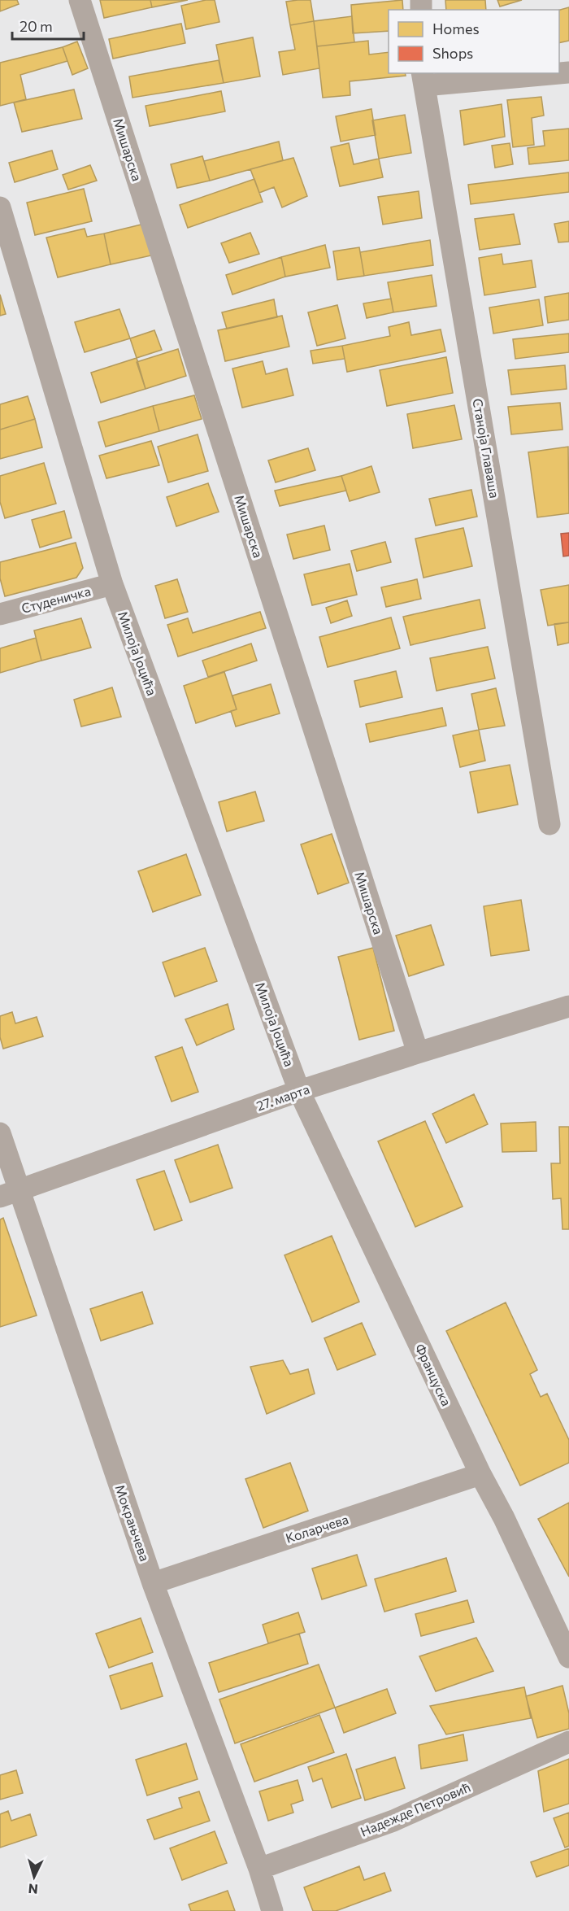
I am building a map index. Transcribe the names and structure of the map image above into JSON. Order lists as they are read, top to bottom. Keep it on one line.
{"streets":{"street":["Мишарска","Станоја Главаша","Студеничка","Милоја Јоцића","27. марта","Француска","Мокрањчева","Коларчева","Надежде Петровић"]},"crossings":[["Мишарска","27. марта"],["Студеничка","Милоја Јоцића"],["Милоја Јоцића","27. марта"],["Милоја Јоцића","Француска"],["27. марта","Француска"],["27. марта","Мокрањчева"],["Француска","Коларчева"],["Мокрањчева","Коларчева"],["Мокрањчева","Надежде Петровић"]],"legend":["Homes","Shops"],"scale_bar":"20 m","north":"bottom"}
